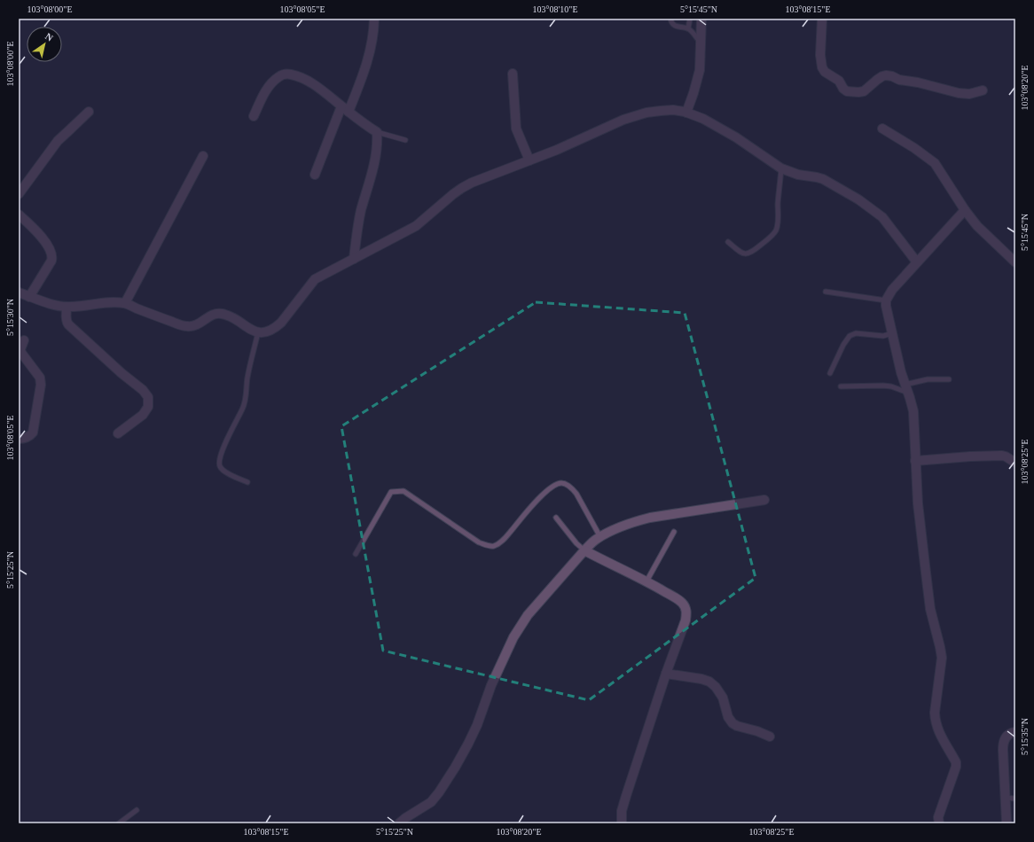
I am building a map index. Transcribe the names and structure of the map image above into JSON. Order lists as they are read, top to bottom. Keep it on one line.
{"north":"top right","coordinates":["103°08'00\"E","103°08'05\"E","103°08'10\"E","5°15'45\"N","103°08'15\"E","103°08'20\"E","5°15'30\"N","103°08'25\"E","5°15'25\"N","5°15'35\"N"]}
